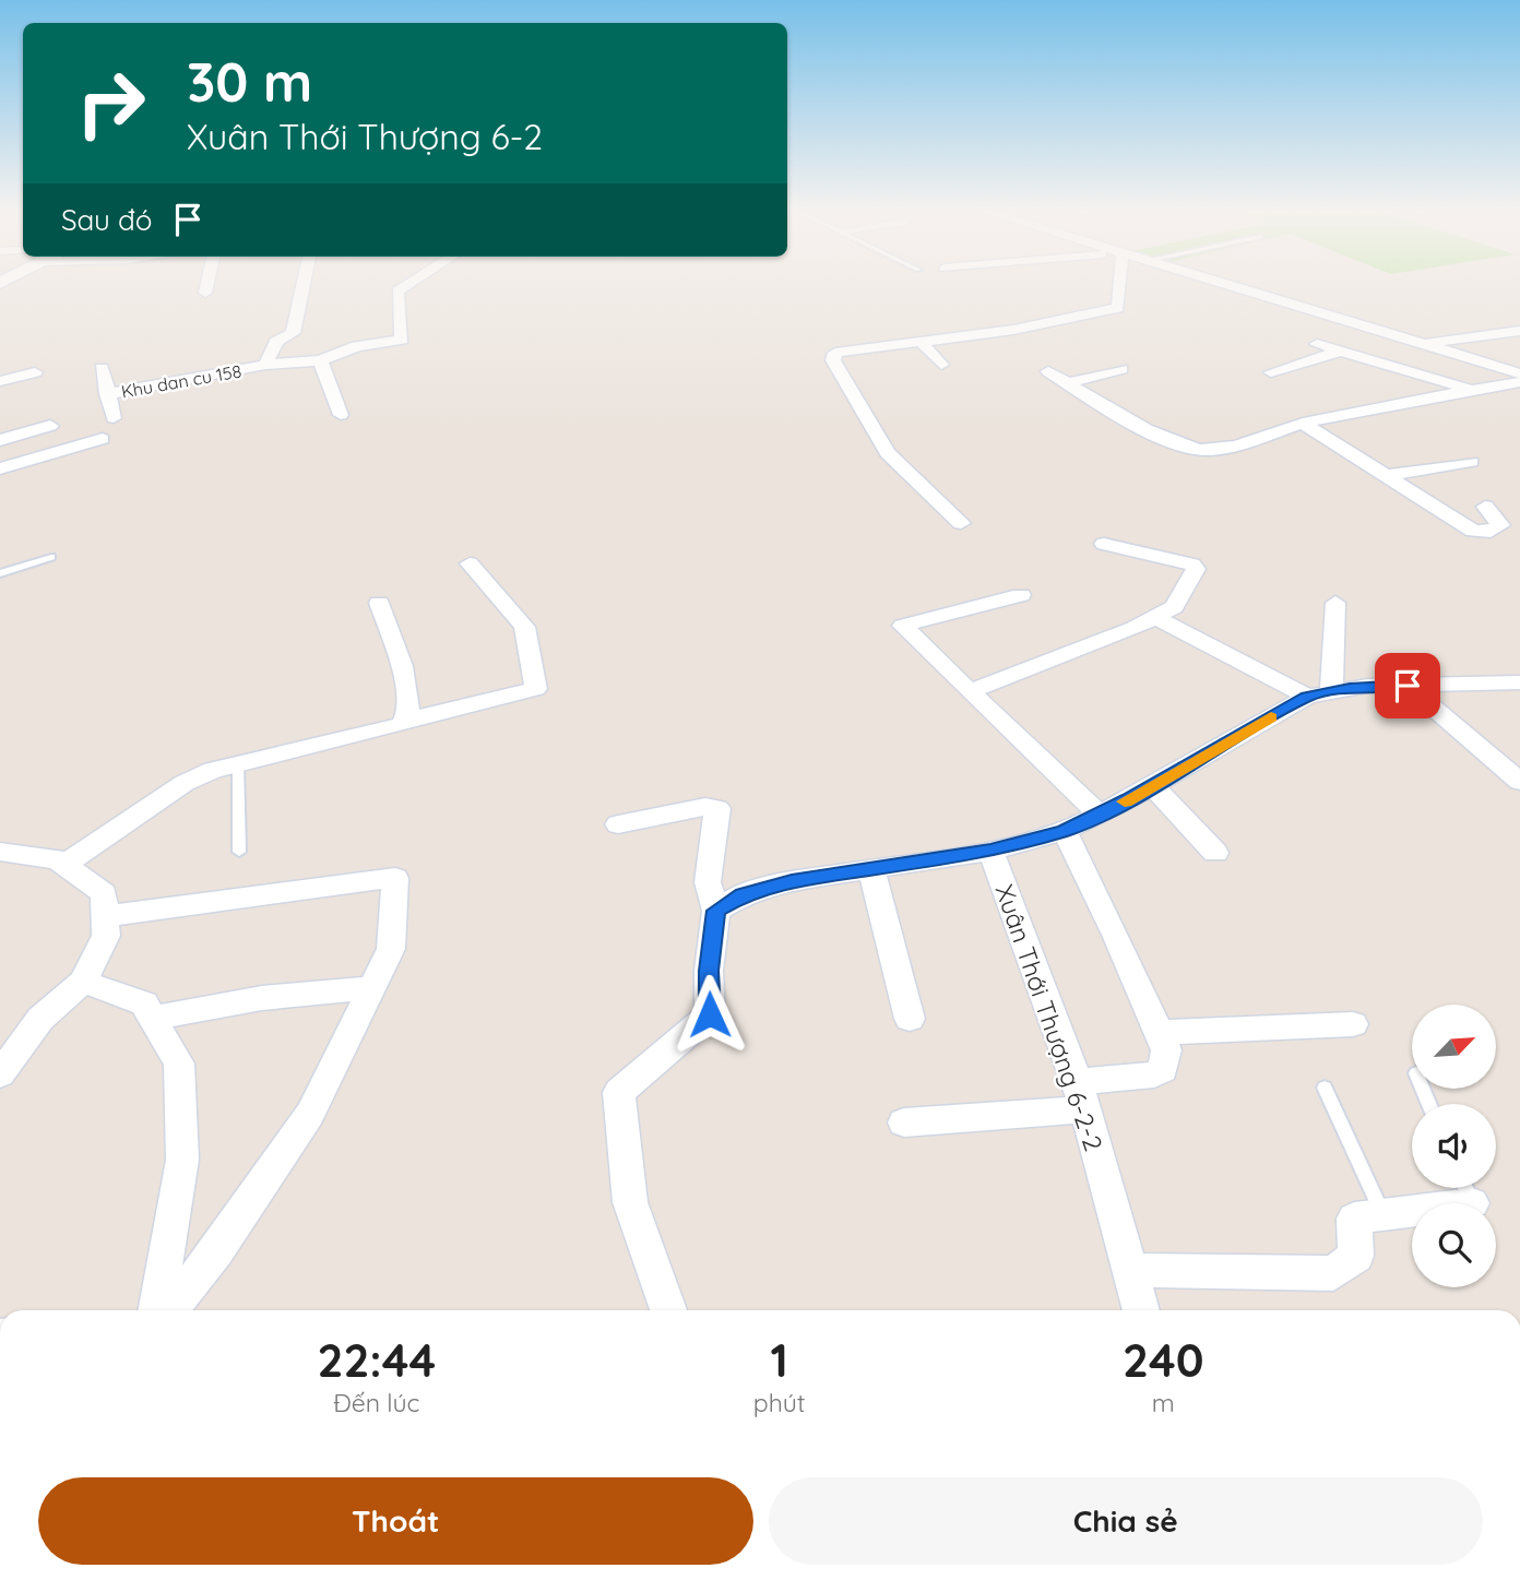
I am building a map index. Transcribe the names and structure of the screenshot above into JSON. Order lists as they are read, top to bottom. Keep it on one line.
{"streets":{"street":["Khu dan cu 158","Xuân Thới Thượng 6-2-2"]},"north":"top right","page":{"turn":["30 m","Xuân Thới Thượng 6-2"],"then":"Sau đó","eta":["22:44","Đến lúc","1","phút","240","m"],"buttons":["Thoát","Chia sẻ"]}}
